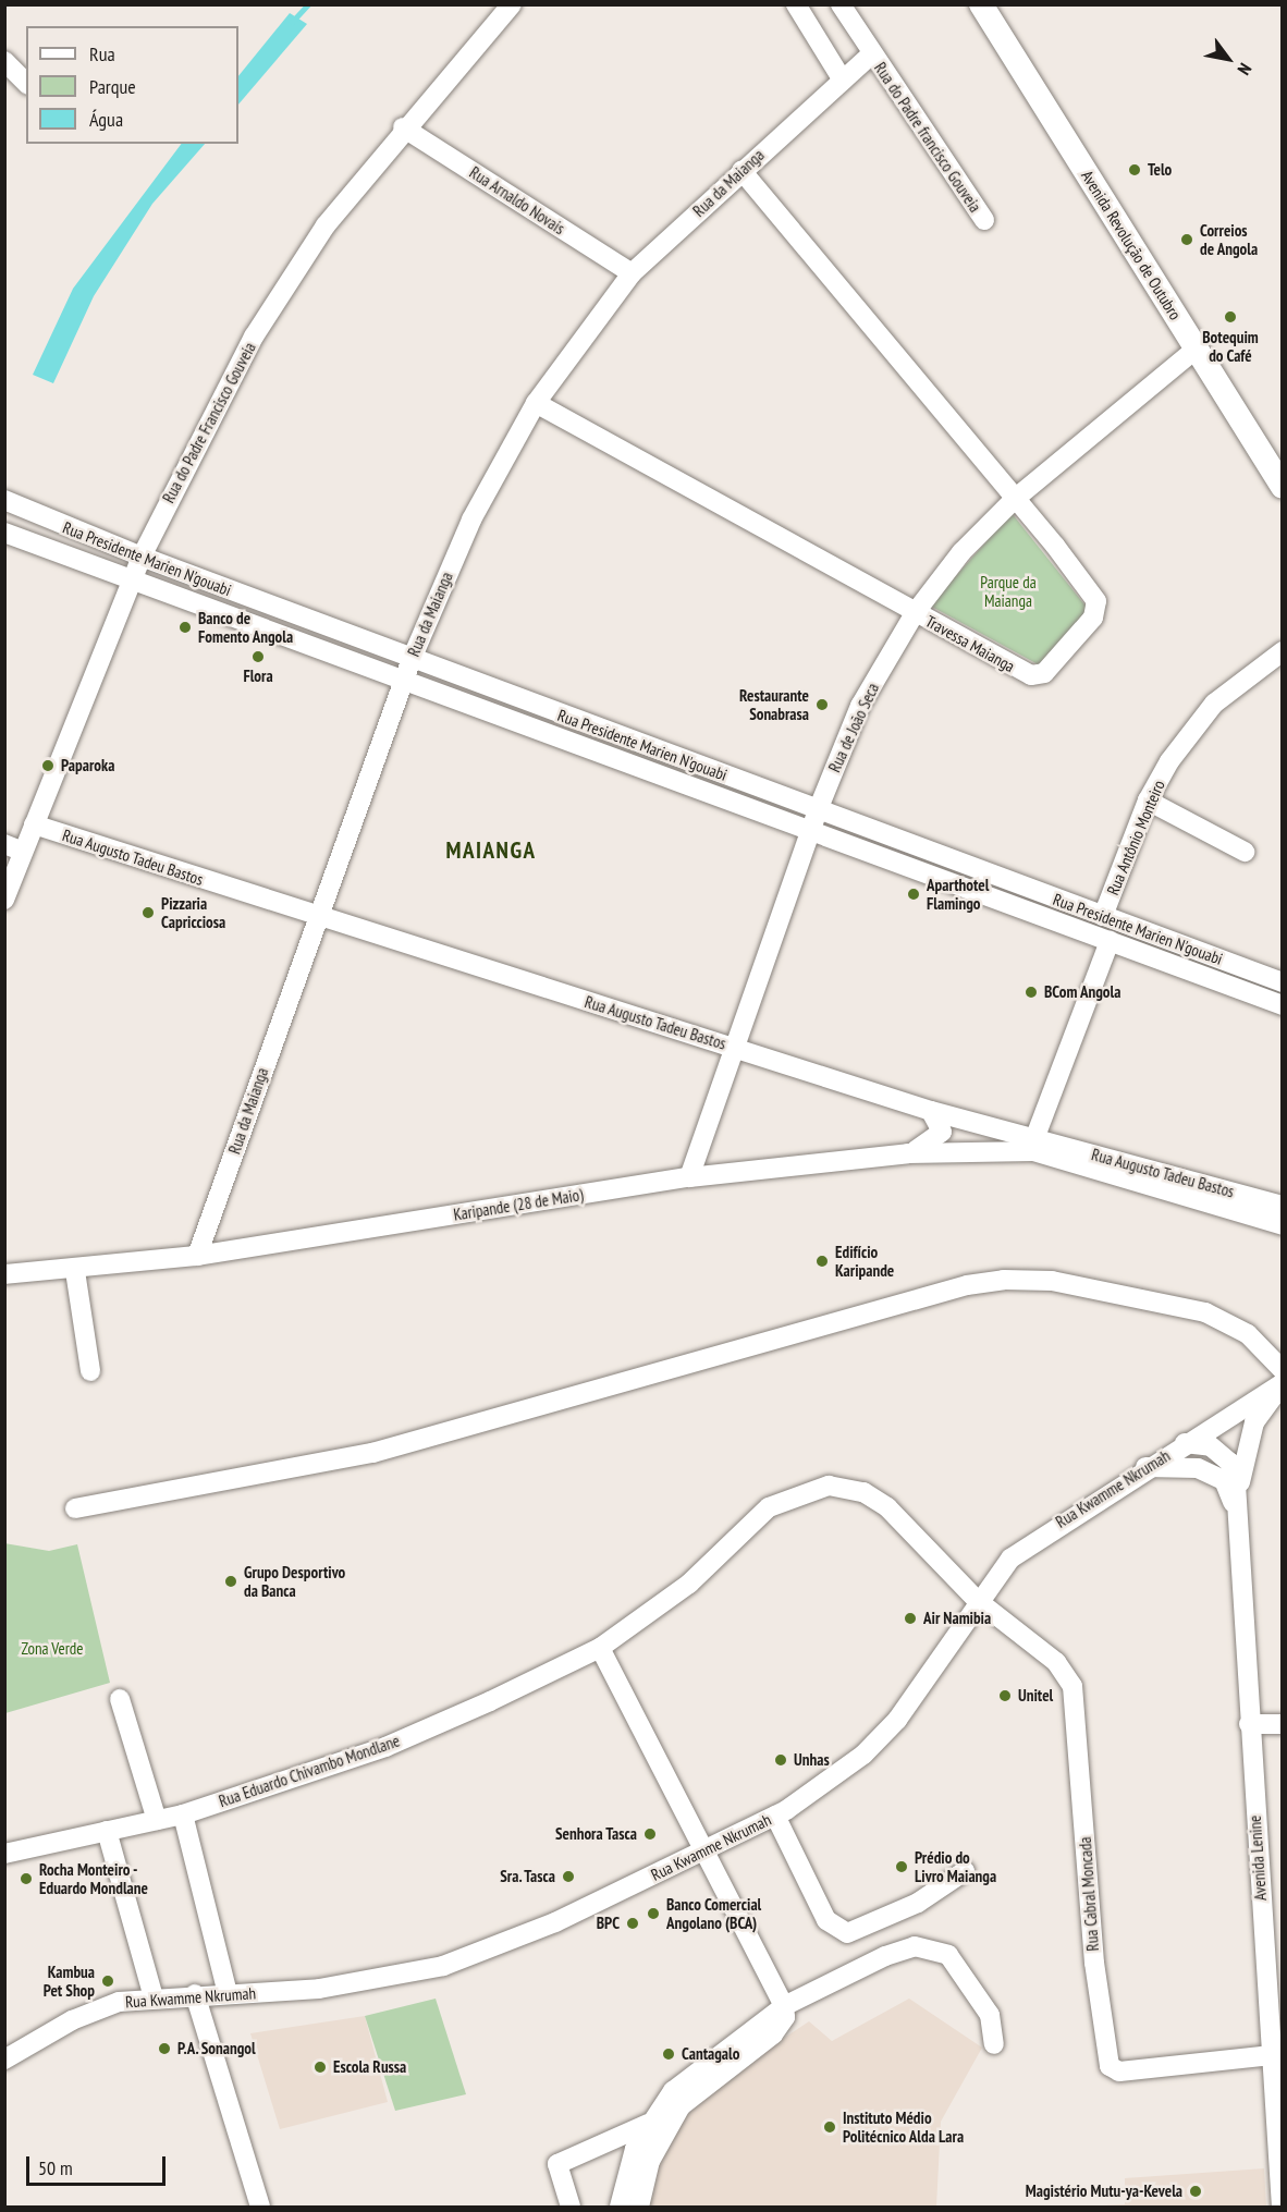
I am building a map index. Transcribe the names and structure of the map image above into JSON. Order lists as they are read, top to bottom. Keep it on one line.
{"streets":{"main road":["Avenida Revolução de Outubro"],"street":["Rua do Padre francisco Gouveia","Rua da Maianga","Rua Arnaldo Novais","Rua do Padre Francisco Gouveia","Rua Presidente Marien N'gouabi","Travessa Maianga","Rua de João Seca","Rua Antônio Monteiro","Rua Augusto Tadeu Bastos","Karipande (28 de Maio)","Rua Kwamme Nkrumah","Rua Eduardo Chivambo Mondlane","Avenida Lenine","Rua Cabral Moncada"]},"crossings":[["Rua do Padre francisco Gouveia","Rua da Maianga"],["Rua do Padre francisco Gouveia","Rua do Padre Francisco Gouveia"],["Rua da Maianga","Rua Arnaldo Novais"],["Rua da Maianga","Rua Presidente Marien N'gouabi"],["Rua da Maianga","Travessa Maianga"],["Rua da Maianga","Rua Augusto Tadeu Bastos"],["Rua da Maianga","Karipande (28 de Maio)"],["Rua Arnaldo Novais","Rua do Padre Francisco Gouveia"],["Avenida Revolução de Outubro","Rua de João Seca"],["Rua do Padre Francisco Gouveia","Rua Presidente Marien N'gouabi"],["Rua do Padre Francisco Gouveia","Rua Augusto Tadeu Bastos"],["Rua Presidente Marien N'gouabi","Rua de João Seca"],["Rua Presidente Marien N'gouabi","Rua Antônio Monteiro"],["Travessa Maianga","Rua de João Seca"],["Rua de João Seca","Rua Augusto Tadeu Bastos"],["Rua de João Seca","Karipande (28 de Maio)"],["Rua Augusto Tadeu Bastos","Karipande (28 de Maio)"],["Rua Kwamme Nkrumah","Rua Eduardo Chivambo Mondlane"],["Rua Kwamme Nkrumah","Avenida Lenine"],["Rua Kwamme Nkrumah","Rua Cabral Moncada"],["Rua Eduardo Chivambo Mondlane","Rua Cabral Moncada"],["Avenida Lenine","Rua Cabral Moncada"]],"districts":["MAIANGA"],"parks":["Parque da Maianga","Zona Verde"],"places":["Telo","Correios de Angola","Botequim do Café","Banco de Fomento Angola","Flora","Restaurante Sonabrasa","Paparoka","Aparthotel Flamingo","Pizzaria Capricciosa","BCom Angola","Edifício Karipande","Grupo Desportivo da Banca","Air Namibia","Unitel","Unhas","Senhora Tasca","Prédio do Livro Maianga","Sra. Tasca","Rocha Monteiro - Eduardo Mondlane","Banco Comercial Angolano (BCA)","BPC","Kambua Pet Shop","P.A. Sonangol","Cantagalo","Escola Russa","Instituto Médio Politécnico Alda Lara","Magistério Mutu-ya-Kevela"],"legend":["Rua","Parque","Água"],"scale_bar":"50 m","north":"bottom right"}
